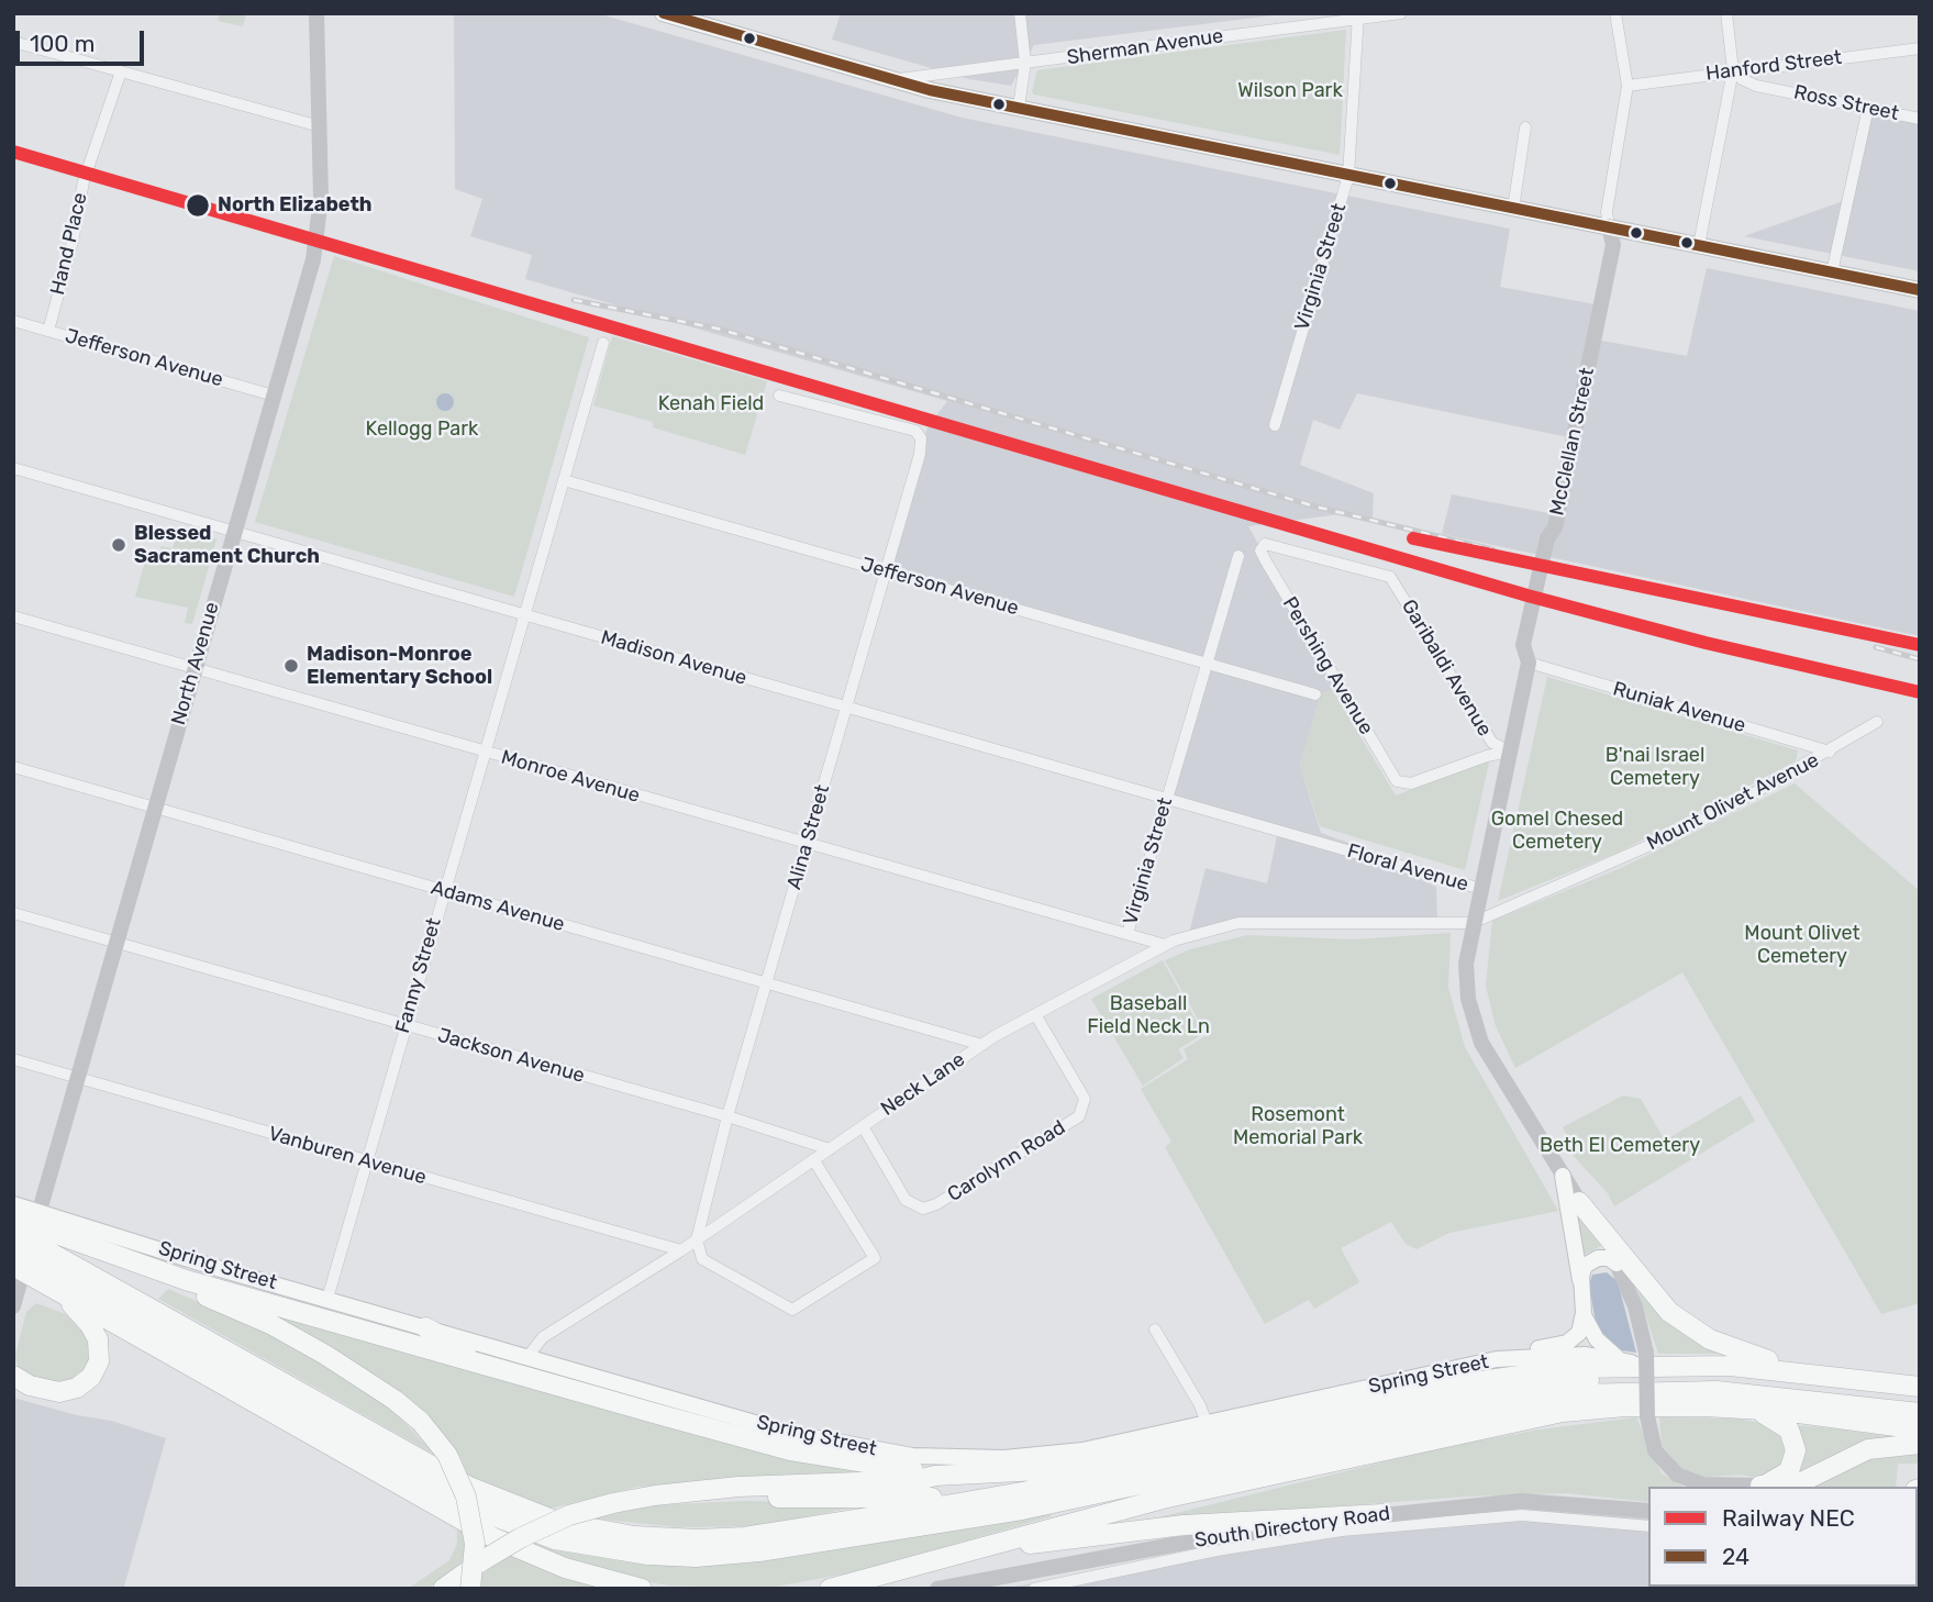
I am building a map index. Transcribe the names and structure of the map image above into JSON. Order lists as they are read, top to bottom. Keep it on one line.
{"streets":{"main road":["McClellan Street","North Avenue","Spring Street","South Directory Road"],"street":["Sherman Avenue","Hanford Street","Ross Street","Hand Place","Virginia Street","Jefferson Avenue","Madison Avenue","Pershing Avenue","Garibaldi Avenue","Runiak Avenue","Monroe Avenue","Mount Olivet Avenue","Alina Street","Floral Avenue","Adams Avenue","Fanny Street","Jackson Avenue","Neck Lane","Vanburen Avenue","Carolynn Road"]},"crossings":[["Sherman Avenue","Virginia Street"],["Hanford Street","Ross Street"],["Hand Place","Jefferson Avenue"],["Virginia Street","Jefferson Avenue"],["Virginia Street","Madison Avenue"],["Virginia Street","Monroe Avenue"],["Virginia Street","Neck Lane"],["Jefferson Avenue","North Avenue"],["Jefferson Avenue","Alina Street"],["Jefferson Avenue","Fanny Street"],["McClellan Street","Pershing Avenue"],["McClellan Street","Garibaldi Avenue"],["McClellan Street","Runiak Avenue"],["McClellan Street","Mount Olivet Avenue"],["McClellan Street","Floral Avenue"],["McClellan Street","Spring Street"],["Madison Avenue","North Avenue"],["Madison Avenue","Alina Street"],["Madison Avenue","Floral Avenue"],["Madison Avenue","Fanny Street"],["North Avenue","Monroe Avenue"],["North Avenue","Adams Avenue"],["North Avenue","Jackson Avenue"],["North Avenue","Vanburen Avenue"],["North Avenue","Spring Street"],["Pershing Avenue","Garibaldi Avenue"],["Runiak Avenue","Mount Olivet Avenue"],["Monroe Avenue","Alina Street"],["Monroe Avenue","Fanny Street"],["Mount Olivet Avenue","Neck Lane"],["Alina Street","Adams Avenue"],["Alina Street","Jackson Avenue"],["Alina Street","Neck Lane"],["Adams Avenue","Fanny Street"],["Adams Avenue","Neck Lane"],["Fanny Street","Jackson Avenue"],["Fanny Street","Vanburen Avenue"],["Fanny Street","Spring Street"],["Jackson Avenue","Neck Lane"],["Neck Lane","Vanburen Avenue"],["Neck Lane","Carolynn Road"],["Neck Lane","Spring Street"]],"parks":["Wilson Park","Kenah Field","Kellogg Park","B'nai Israel Cemetery","Gomel Chesed Cemetery","Mount Olivet Cemetery","Baseball Field Neck Ln","Rosemont Memorial Park","Beth El Cemetery"],"places":["North Elizabeth","Blessed Sacrament Church","Madison-Monroe Elementary School"],"lines":["transit line 24","rail line NEC"],"legend":["Railway NEC","24"],"scale_bar":"100 m"}
